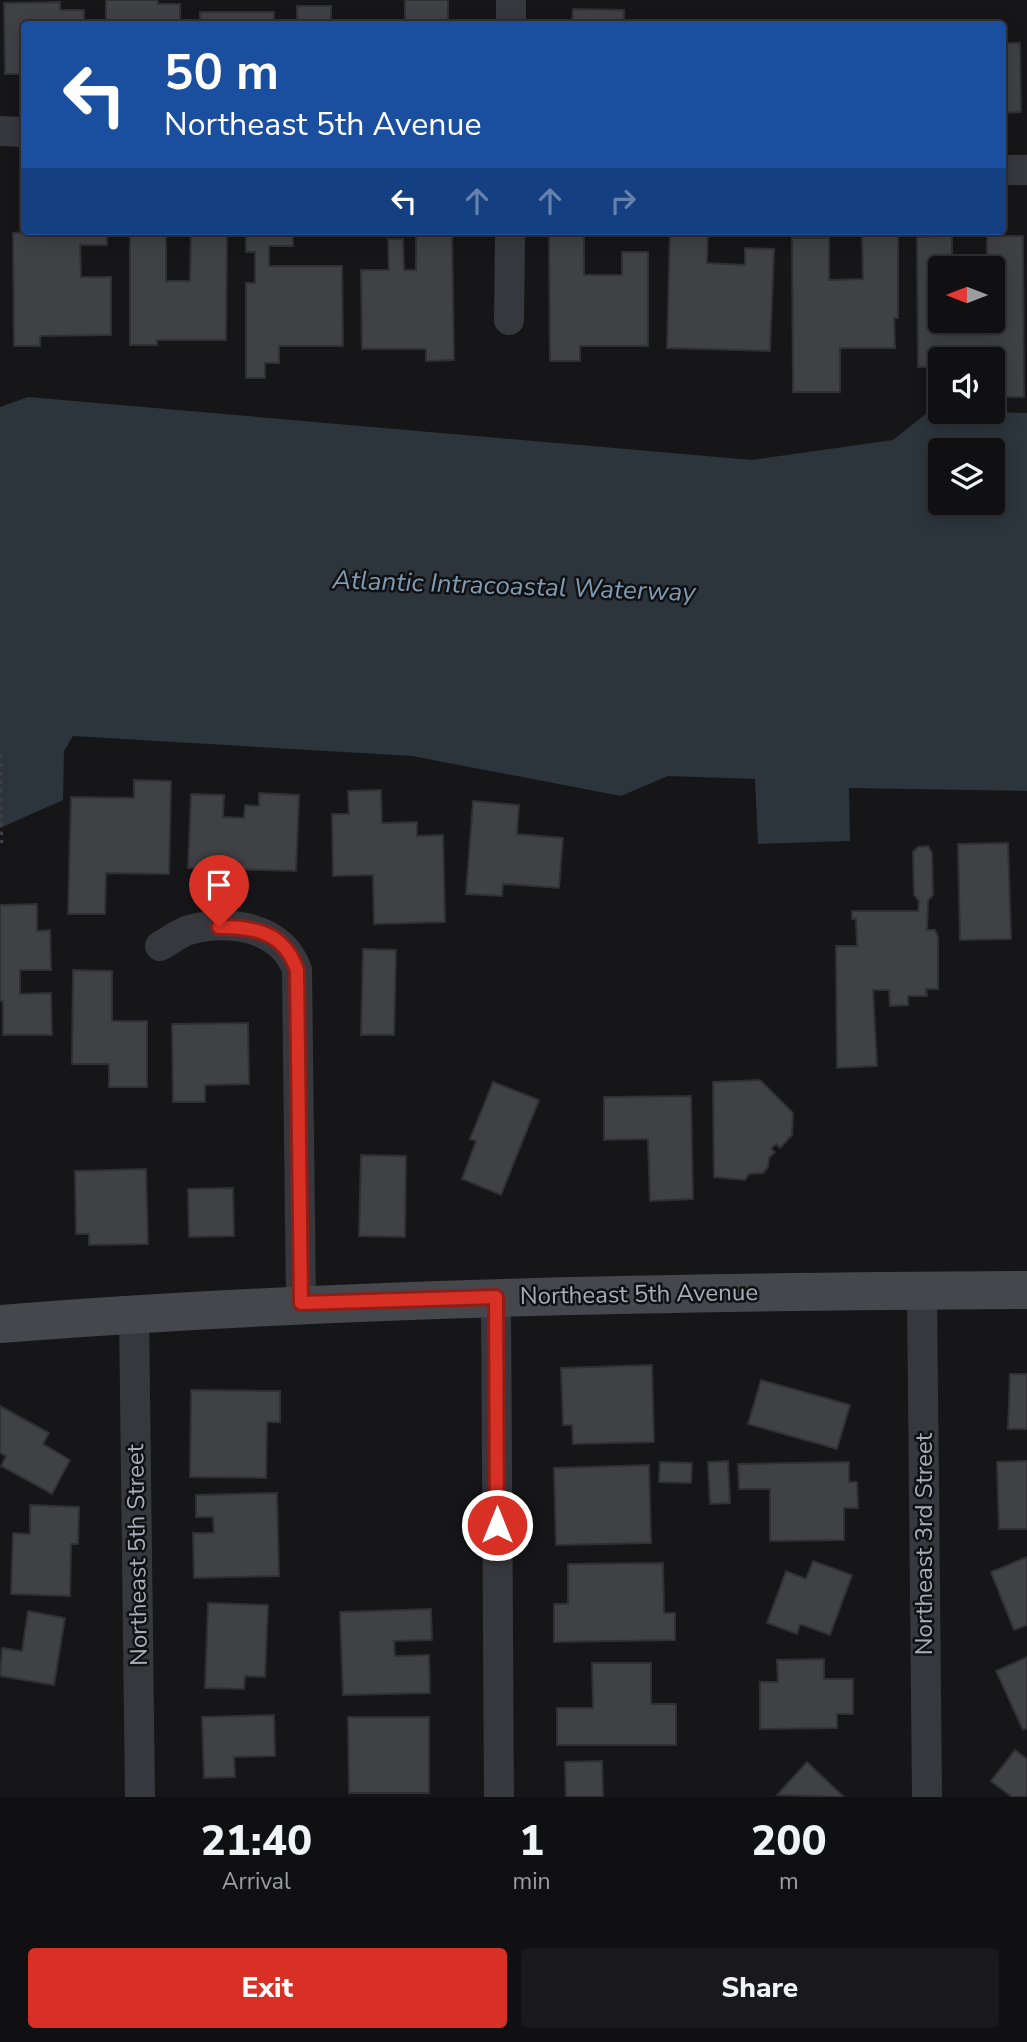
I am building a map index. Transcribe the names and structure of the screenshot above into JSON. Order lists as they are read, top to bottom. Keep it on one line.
{"streets":{"street":["Northeast 5th Avenue","Northeast 3rd Street","Northeast 5th Street"]},"crossings":[["Northeast 5th Avenue","Northeast 3rd Street"],["Northeast 5th Avenue","Northeast 5th Street"]],"water":["Atlantic Intracoastal Waterway"],"north":"left","page":{"turn":["50 m","Northeast 5th Avenue"],"eta":["21:40","Arrival","1","min","200","m"],"buttons":["Exit","Share"]}}
